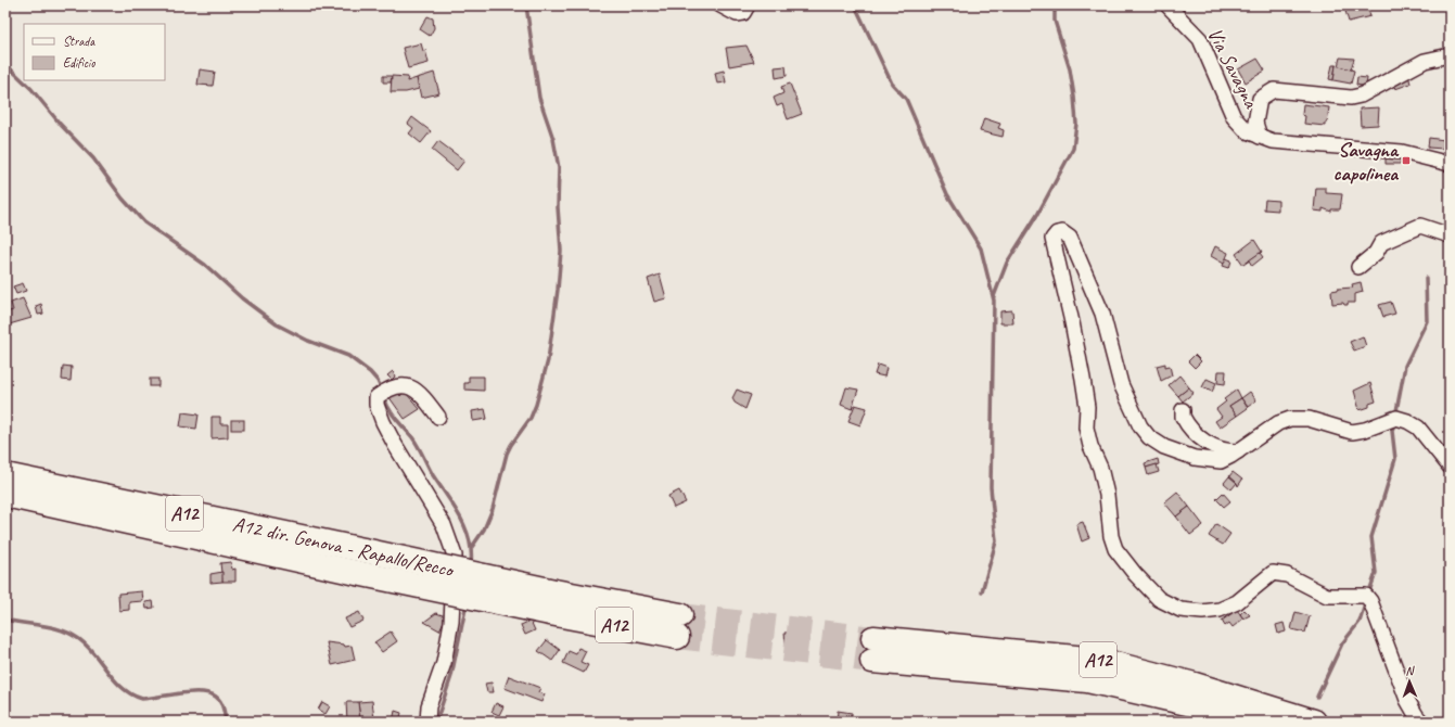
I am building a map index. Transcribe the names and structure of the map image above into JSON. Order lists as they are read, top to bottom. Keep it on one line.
{"streets":{"highway":["A12","A12 dir. Genova - Rapallo/Recco"],"street":["Via Savagna"]},"crossings":[["A12","A12 dir. Genova - Rapallo/Recco"]],"places":{"transit":["Savagna capolinea"]},"legend":["Strada","Edificio"],"north":"top"}
